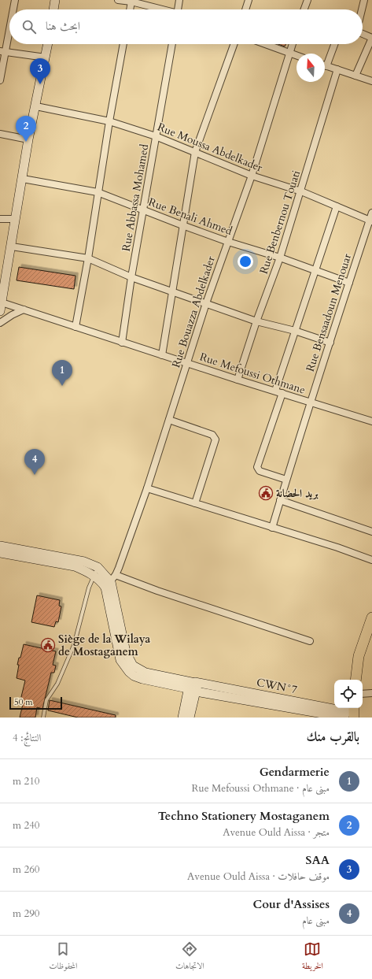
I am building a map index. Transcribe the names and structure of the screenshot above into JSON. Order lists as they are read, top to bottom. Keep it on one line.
{"streets":{"main road":["CWN°7"],"street":["Rue Moussa Abdelkader","Rue Abbassa Mohamed","Rue Benali Ahmed","Rue Benbernou Touati","Rue Bouazza Abdelkader","Rue Bensaadoun Menouar","Rue Mefoussi Othmane"]},"crossings":[["Rue Moussa Abdelkader","Rue Abbassa Mohamed"],["Rue Moussa Abdelkader","Rue Benbernou Touati"],["Rue Moussa Abdelkader","Rue Bouazza Abdelkader"],["Rue Moussa Abdelkader","Rue Bensaadoun Menouar"],["Rue Abbassa Mohamed","Rue Benali Ahmed"],["Rue Abbassa Mohamed","Rue Mefoussi Othmane"],["Rue Benali Ahmed","Rue Benbernou Touati"],["Rue Benali Ahmed","Rue Bouazza Abdelkader"],["Rue Benali Ahmed","Rue Bensaadoun Menouar"],["Rue Benbernou Touati","Rue Mefoussi Othmane"],["Rue Bouazza Abdelkader","Rue Mefoussi Othmane"],["Rue Bouazza Abdelkader","CWN°7"],["Rue Bensaadoun Menouar","Rue Mefoussi Othmane"]],"places":{"public building":["بريد الحضانة","Siège de la Wilaya de Mostaganem"]},"scale_bar":"50 m","north":"top","page":{"search":"ابحث هنا","pins":["3","2","1","4"],"scale":"50 m","heading":["بالقرب منك","النتائج: 4"],"list":[{"mark":"1","name":"Gendarmerie","note":"مبنى عام · Rue Mefoussi Othmane","value":"210 m"},{"mark":"2","name":"Techno Stationery Mostaganem","note":"متجر · Avenue Ould Aissa","value":"240 m"},{"mark":"3","name":"SAA","note":"موقف حافلات · Avenue Ould Aissa","value":"260 m"},{"mark":"4","name":"Cour d'Assises","note":"مبنى عام","value":"290 m"}],"nav":["الخريطة","الاتجاهات","المحفوظات"]}}
